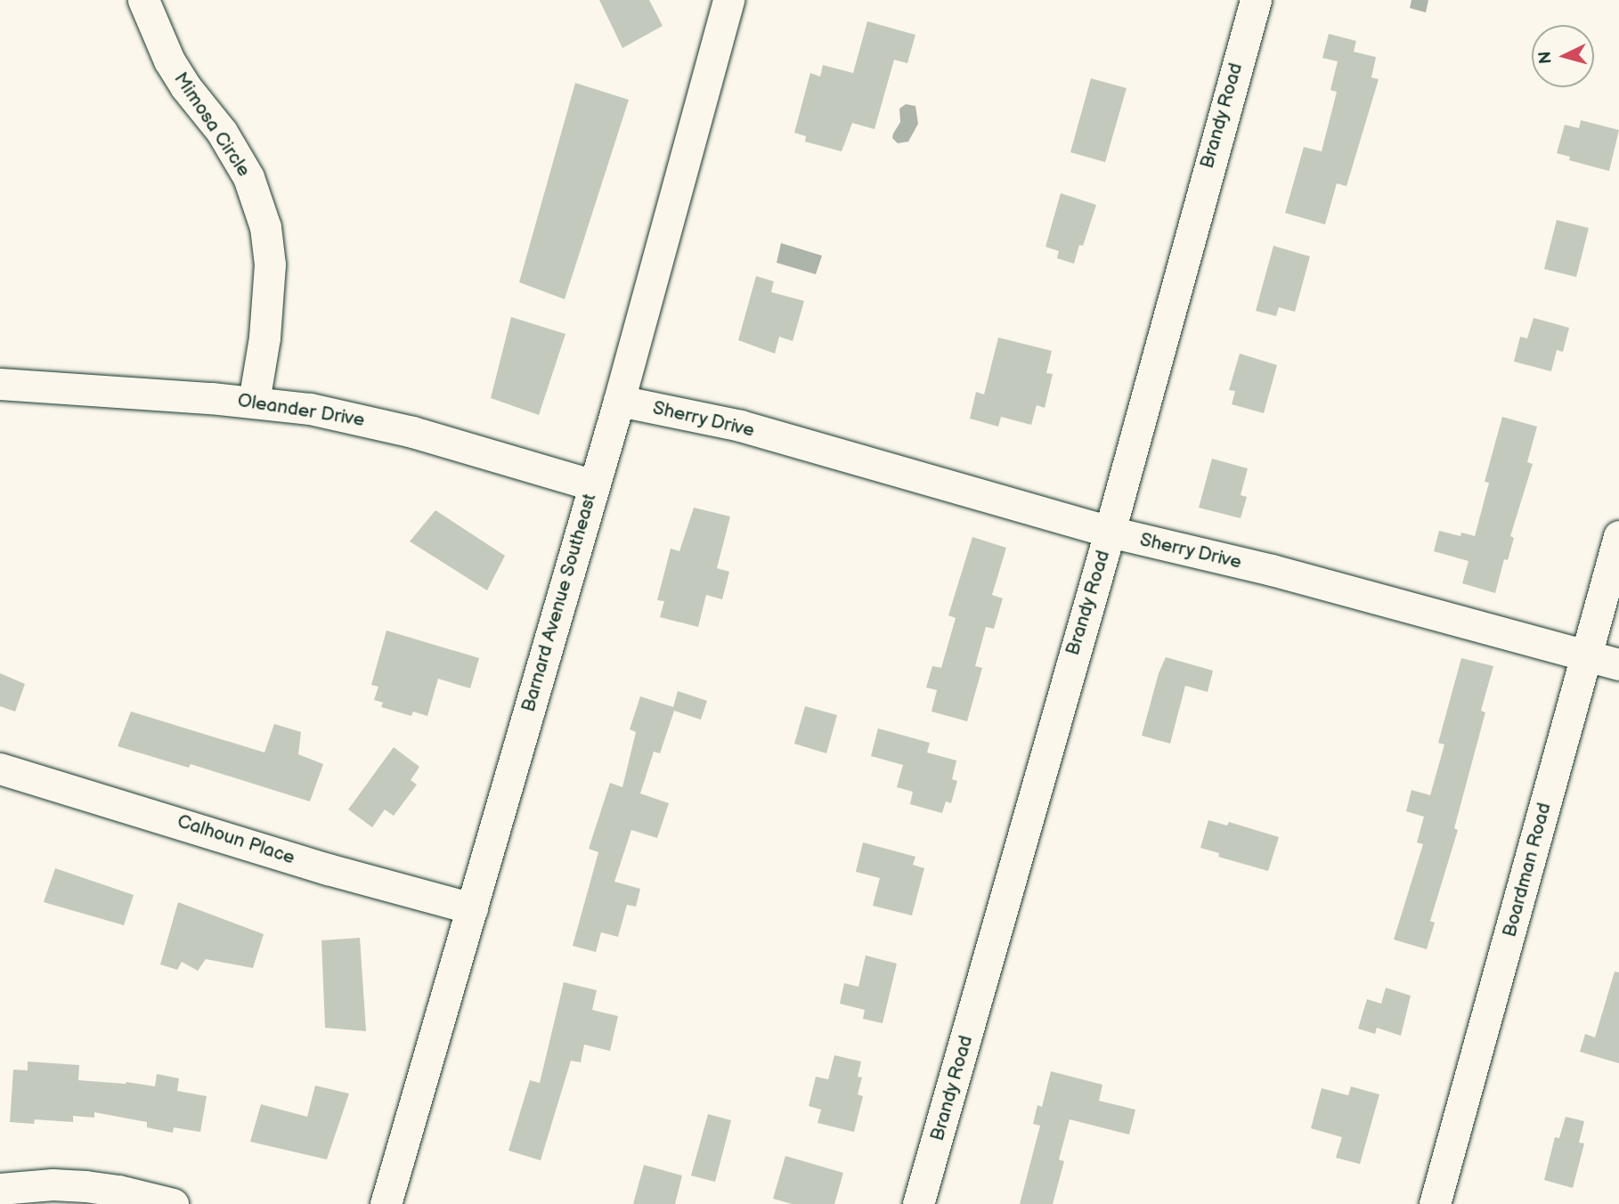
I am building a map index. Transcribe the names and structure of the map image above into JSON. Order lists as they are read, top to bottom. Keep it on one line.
{"streets":{"street":["Brandy Road","Mimosa Circle","Oleander Drive","Sherry Drive","Barnard Avenue Southeast","Calhoun Place","Boardman Road"]},"crossings":[["Brandy Road","Sherry Drive"],["Mimosa Circle","Oleander Drive"],["Oleander Drive","Barnard Avenue Southeast"],["Sherry Drive","Barnard Avenue Southeast"],["Sherry Drive","Boardman Road"],["Barnard Avenue Southeast","Calhoun Place"]],"north":"left"}
